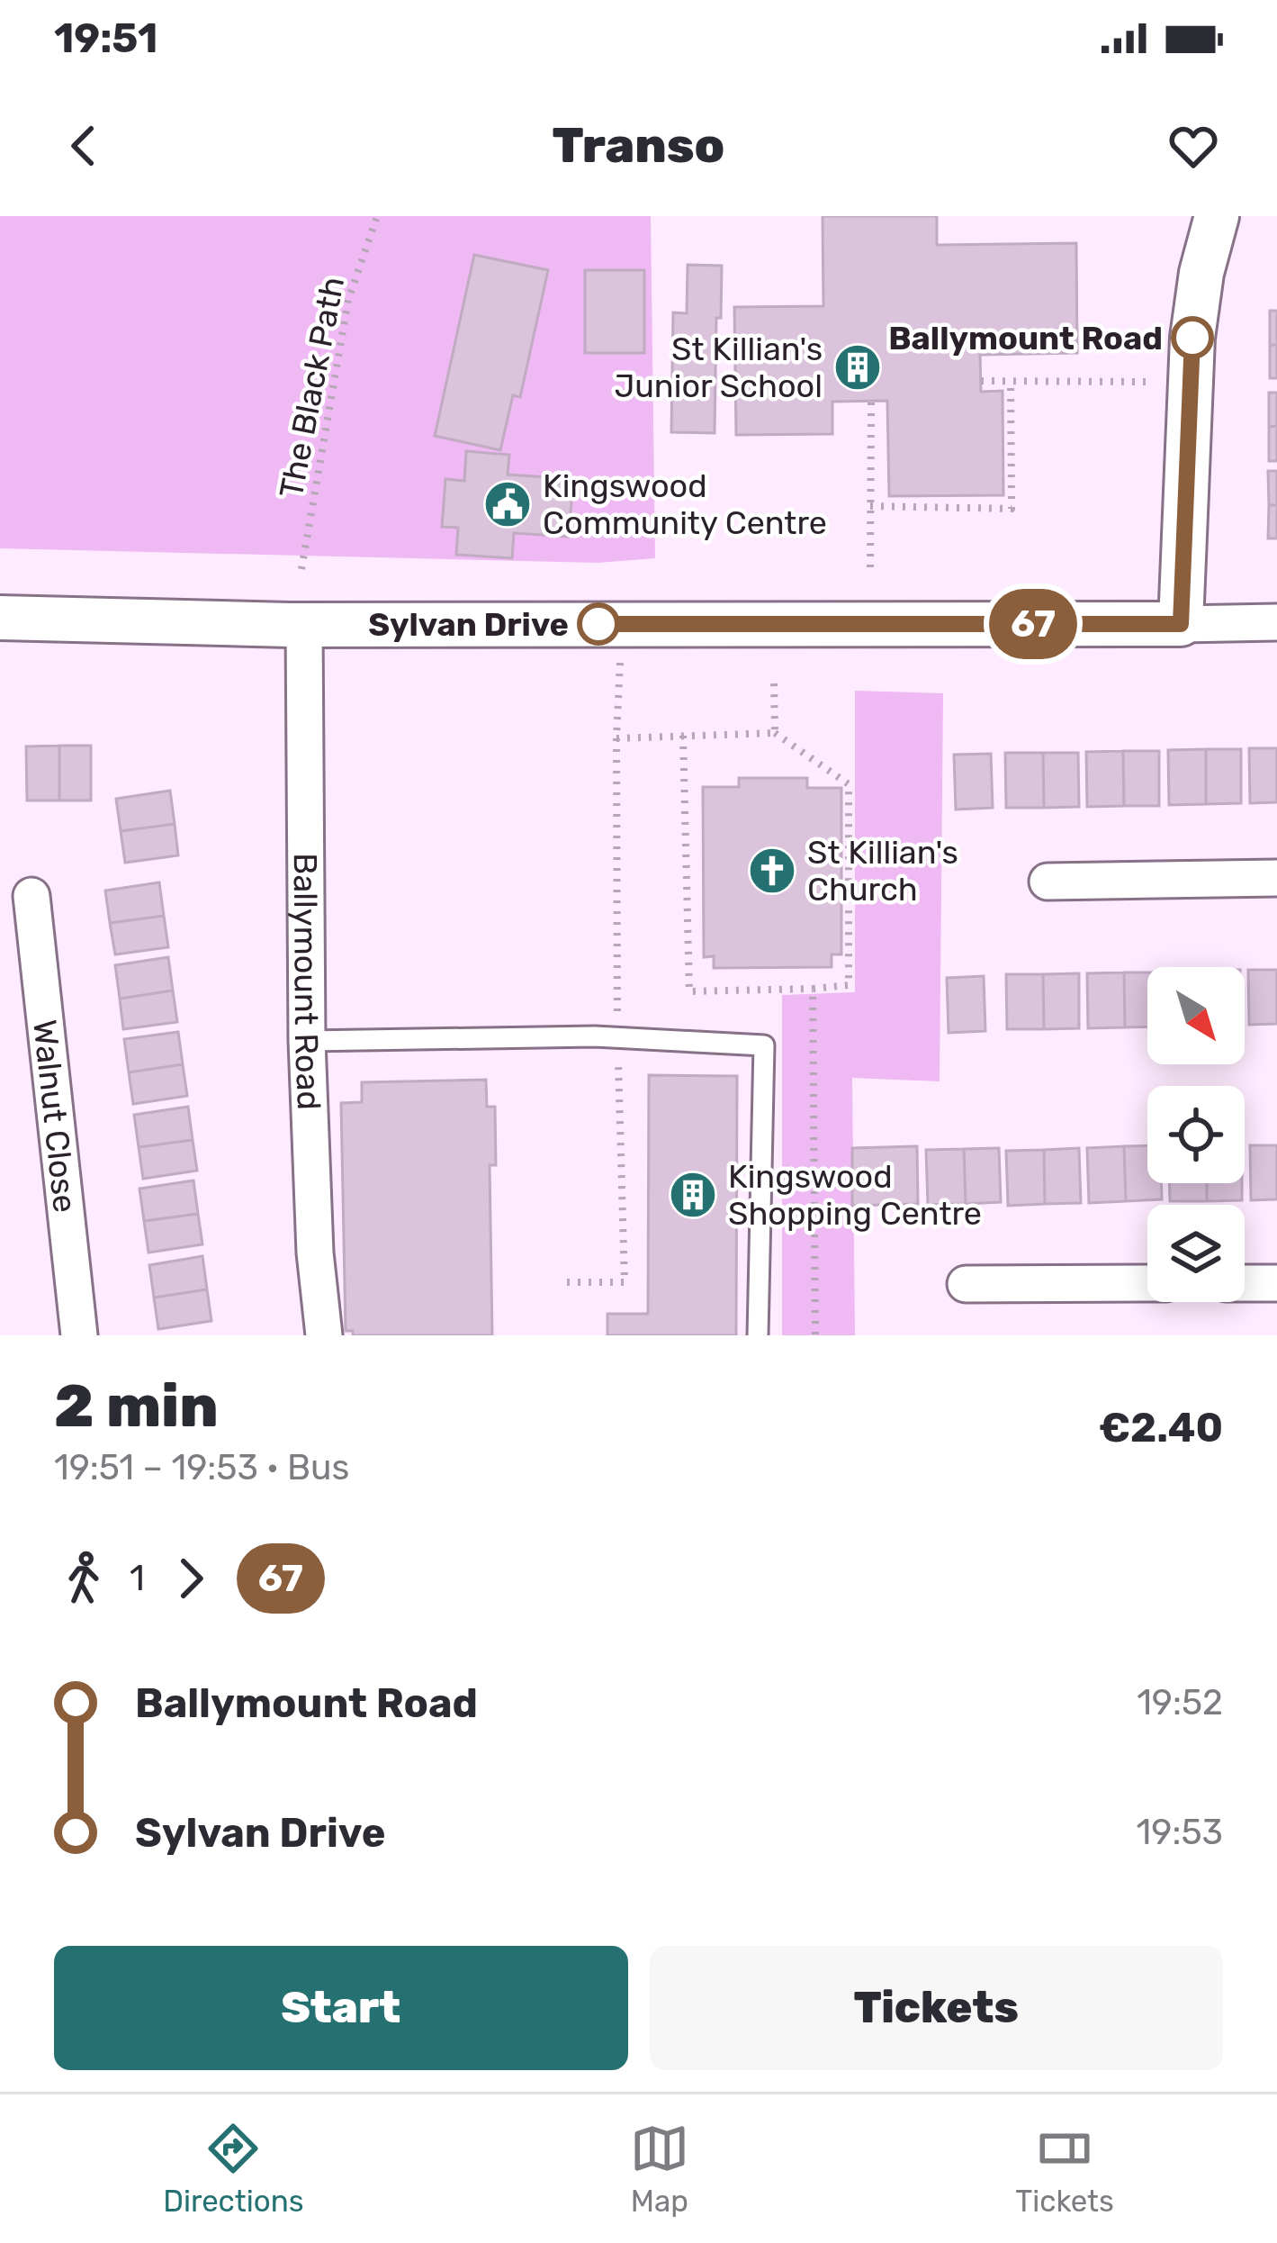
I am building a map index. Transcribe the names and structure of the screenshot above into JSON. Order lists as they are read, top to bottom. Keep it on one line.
{"streets":{"street":["Ballymount Road","Walnut Close"],"path":["The Black Path"]},"places":{"other":["Ballymount Road","Sylvan Drive"],"building":["St Killian's Junior School","Kingswood Shopping Centre"],"public building":["Kingswood Community Centre"],"church":["St Killian's Church"]},"lines":["bus line 67"],"north":"bottom right","page":{"status":"19:51","header":"Transo","on_map":"67","heading":["2 min","19:51 – 19:53 · Bus","€2.40"],"legs":["1","67"],"list":[{"name":"Ballymount Road","value":"19:52"},{"name":"Sylvan Drive","value":"19:53"}],"buttons":["Start","Tickets"],"tabs":["Directions","Map","Tickets"]}}
